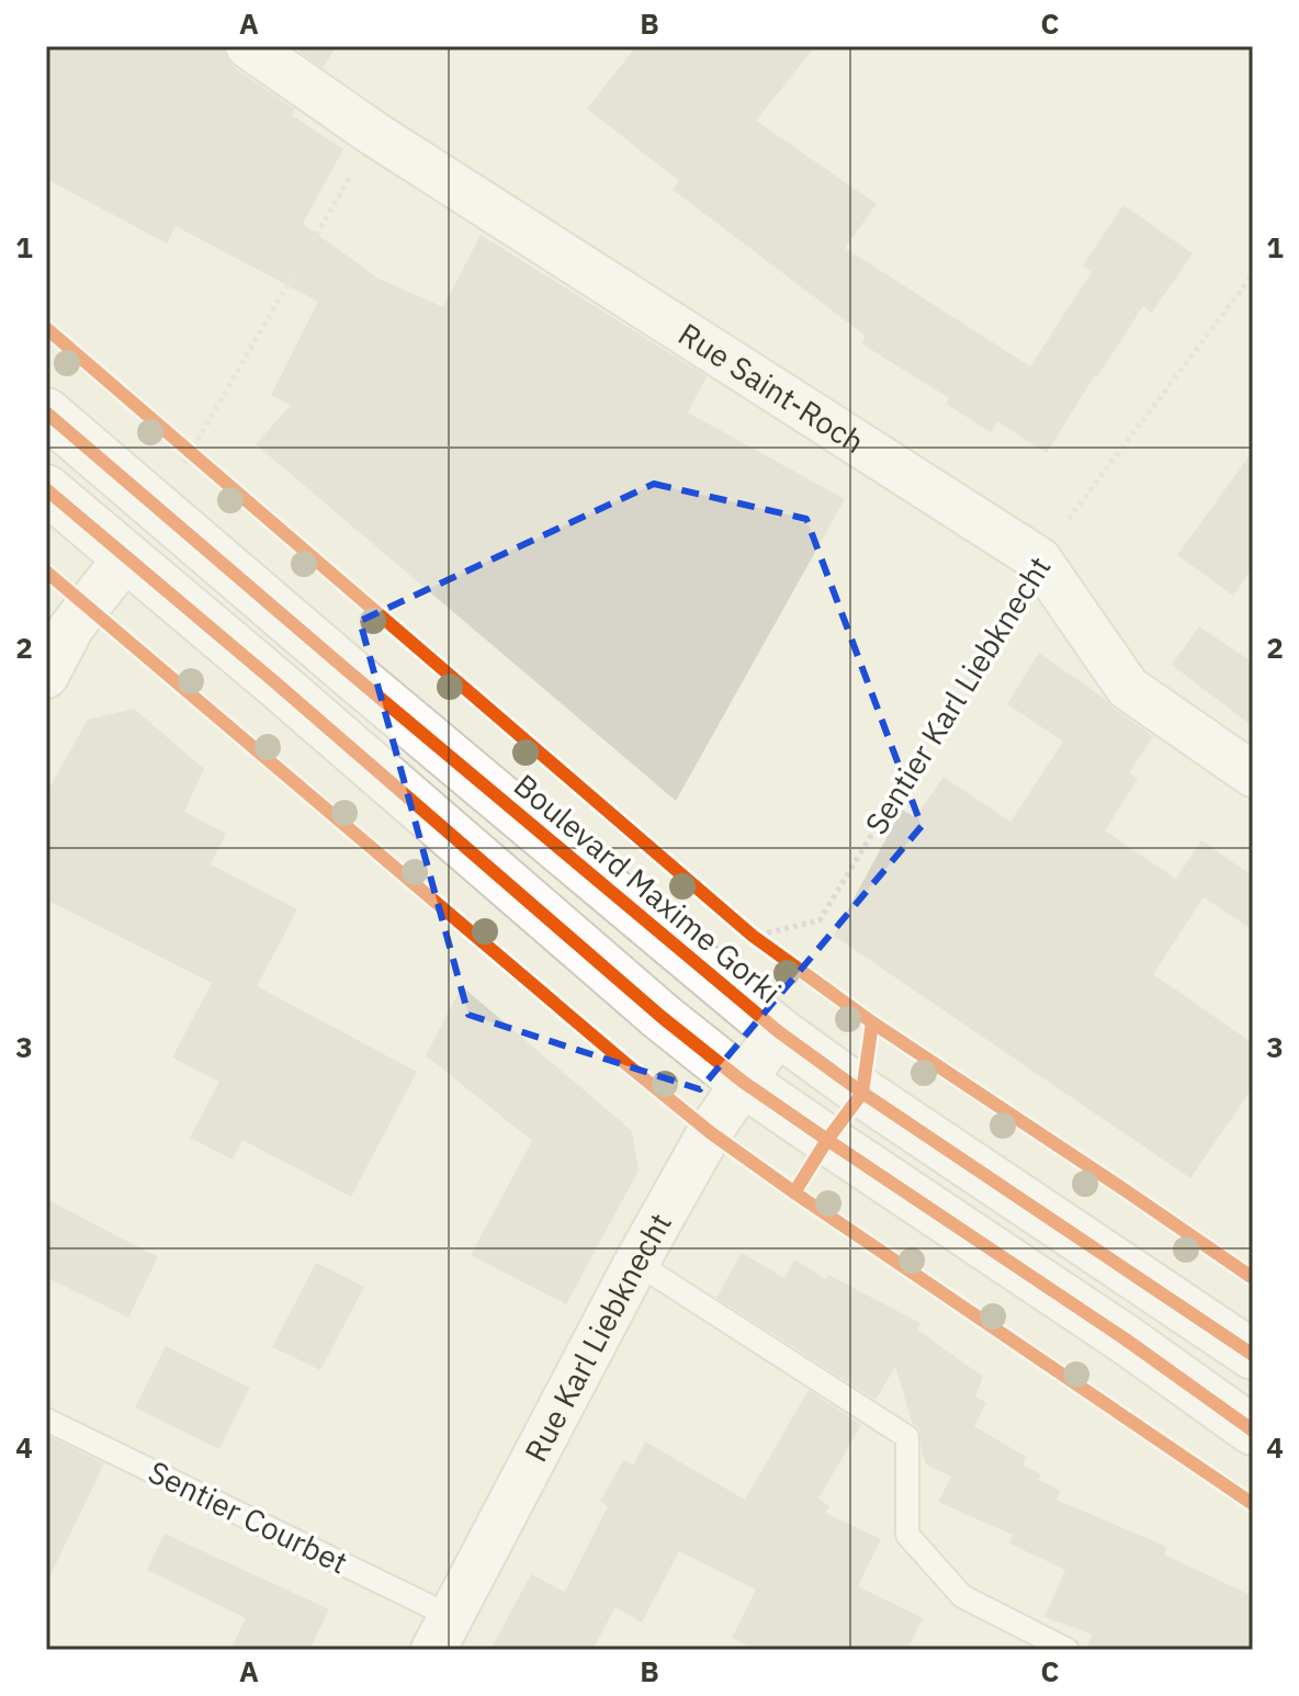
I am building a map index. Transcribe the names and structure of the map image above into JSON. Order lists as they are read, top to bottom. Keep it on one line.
{"streets":{"main road":["Boulevard Maxime Gorki"],"street":["Rue Saint-Roch","Rue Karl Liebknecht"],"lane":["Sentier Courbet"],"path":["Sentier Karl Liebknecht"]},"crossings":[["Rue Saint-Roch","Sentier Karl Liebknecht"],["Sentier Karl Liebknecht","Boulevard Maxime Gorki"],["Boulevard Maxime Gorki","Rue Karl Liebknecht"],["Rue Karl Liebknecht","Sentier Courbet"]],"grid":{"columns":["A","B","C"],"rows":["1","2","3","4"]}}
